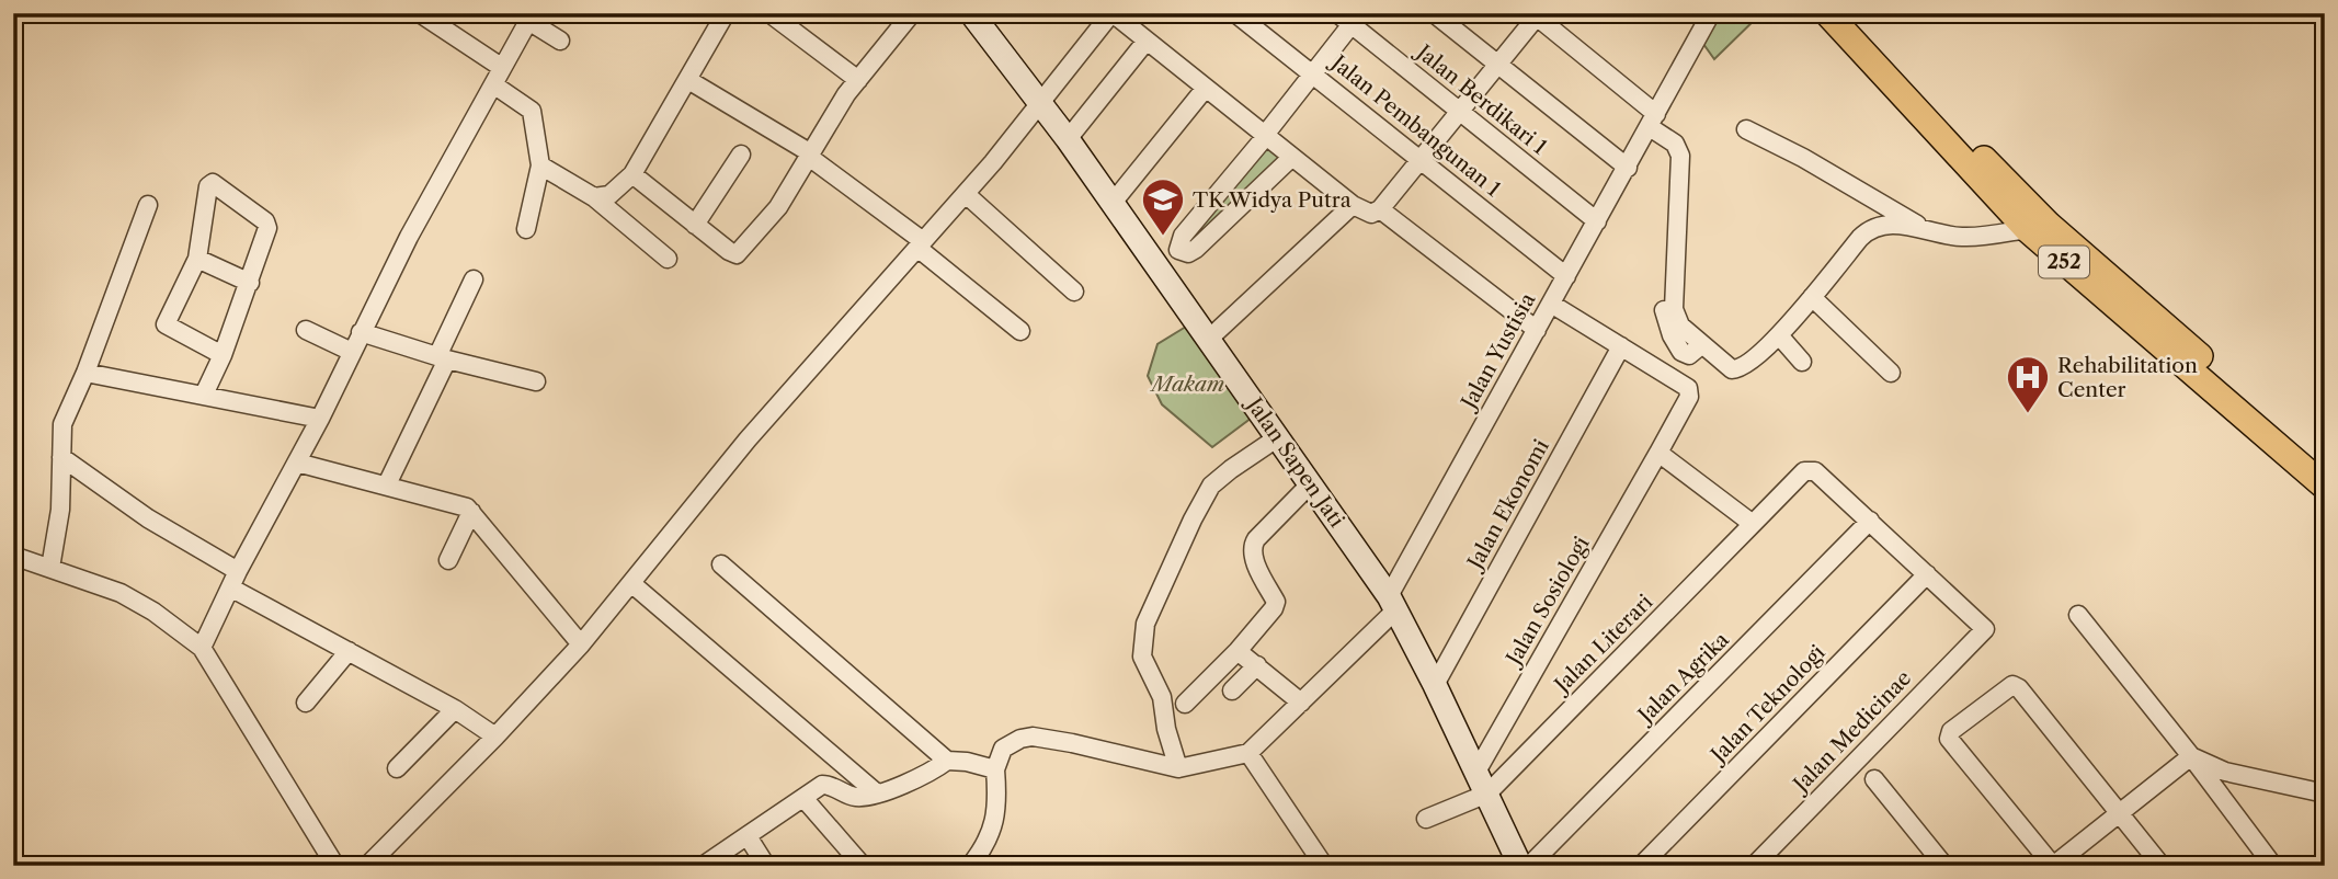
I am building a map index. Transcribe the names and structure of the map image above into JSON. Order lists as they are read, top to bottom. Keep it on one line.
{"streets":{"main road":["252"],"street":["Jalan Berdikari 1","Jalan Pembangunan 1","Jalan Yustisia","Jalan Sapen Jati","Jalan Ekonomi","Jalan Sosiologi","Jalan Literari","Jalan Agrika","Jalan Teknologi","Jalan Medicinae"]},"crossings":[["Jalan Berdikari 1","Jalan Yustisia"],["Jalan Pembangunan 1","Jalan Yustisia"],["Jalan Yustisia","Jalan Sapen Jati"],["Jalan Sapen Jati","Jalan Ekonomi"],["Jalan Sapen Jati","Jalan Sosiologi"],["Jalan Sapen Jati","Jalan Literari"],["Jalan Ekonomi","Jalan Sosiologi"],["Jalan Literari","Jalan Agrika"],["Jalan Teknologi","Jalan Medicinae"]],"parks":["Makam"],"places":{"school or university":["TK Widya Putra"],"hospital":["Rehabilitation Center"]}}
